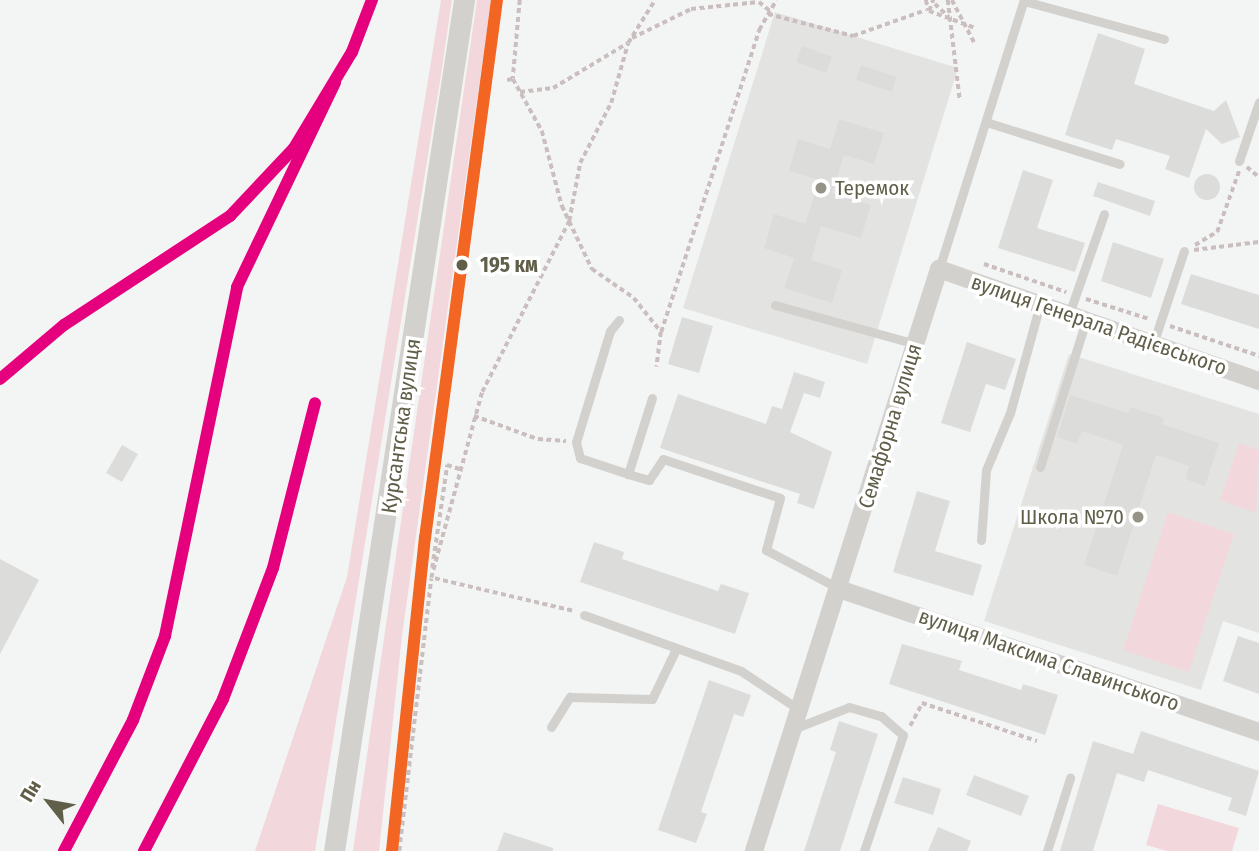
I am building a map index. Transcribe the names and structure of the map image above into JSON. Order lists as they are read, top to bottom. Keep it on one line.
{"streets":{"street":["вулиця Генерала Радієвського","Курсантська вулиця","Семафорна вулиця","вулиця Максима Славинського"]},"crossings":[["вулиця Генерала Радієвського","Семафорна вулиця"],["Семафорна вулиця","вулиця Максима Славинського"]],"places":["Теремок","195 км","Школа №70"],"north":"top left"}
